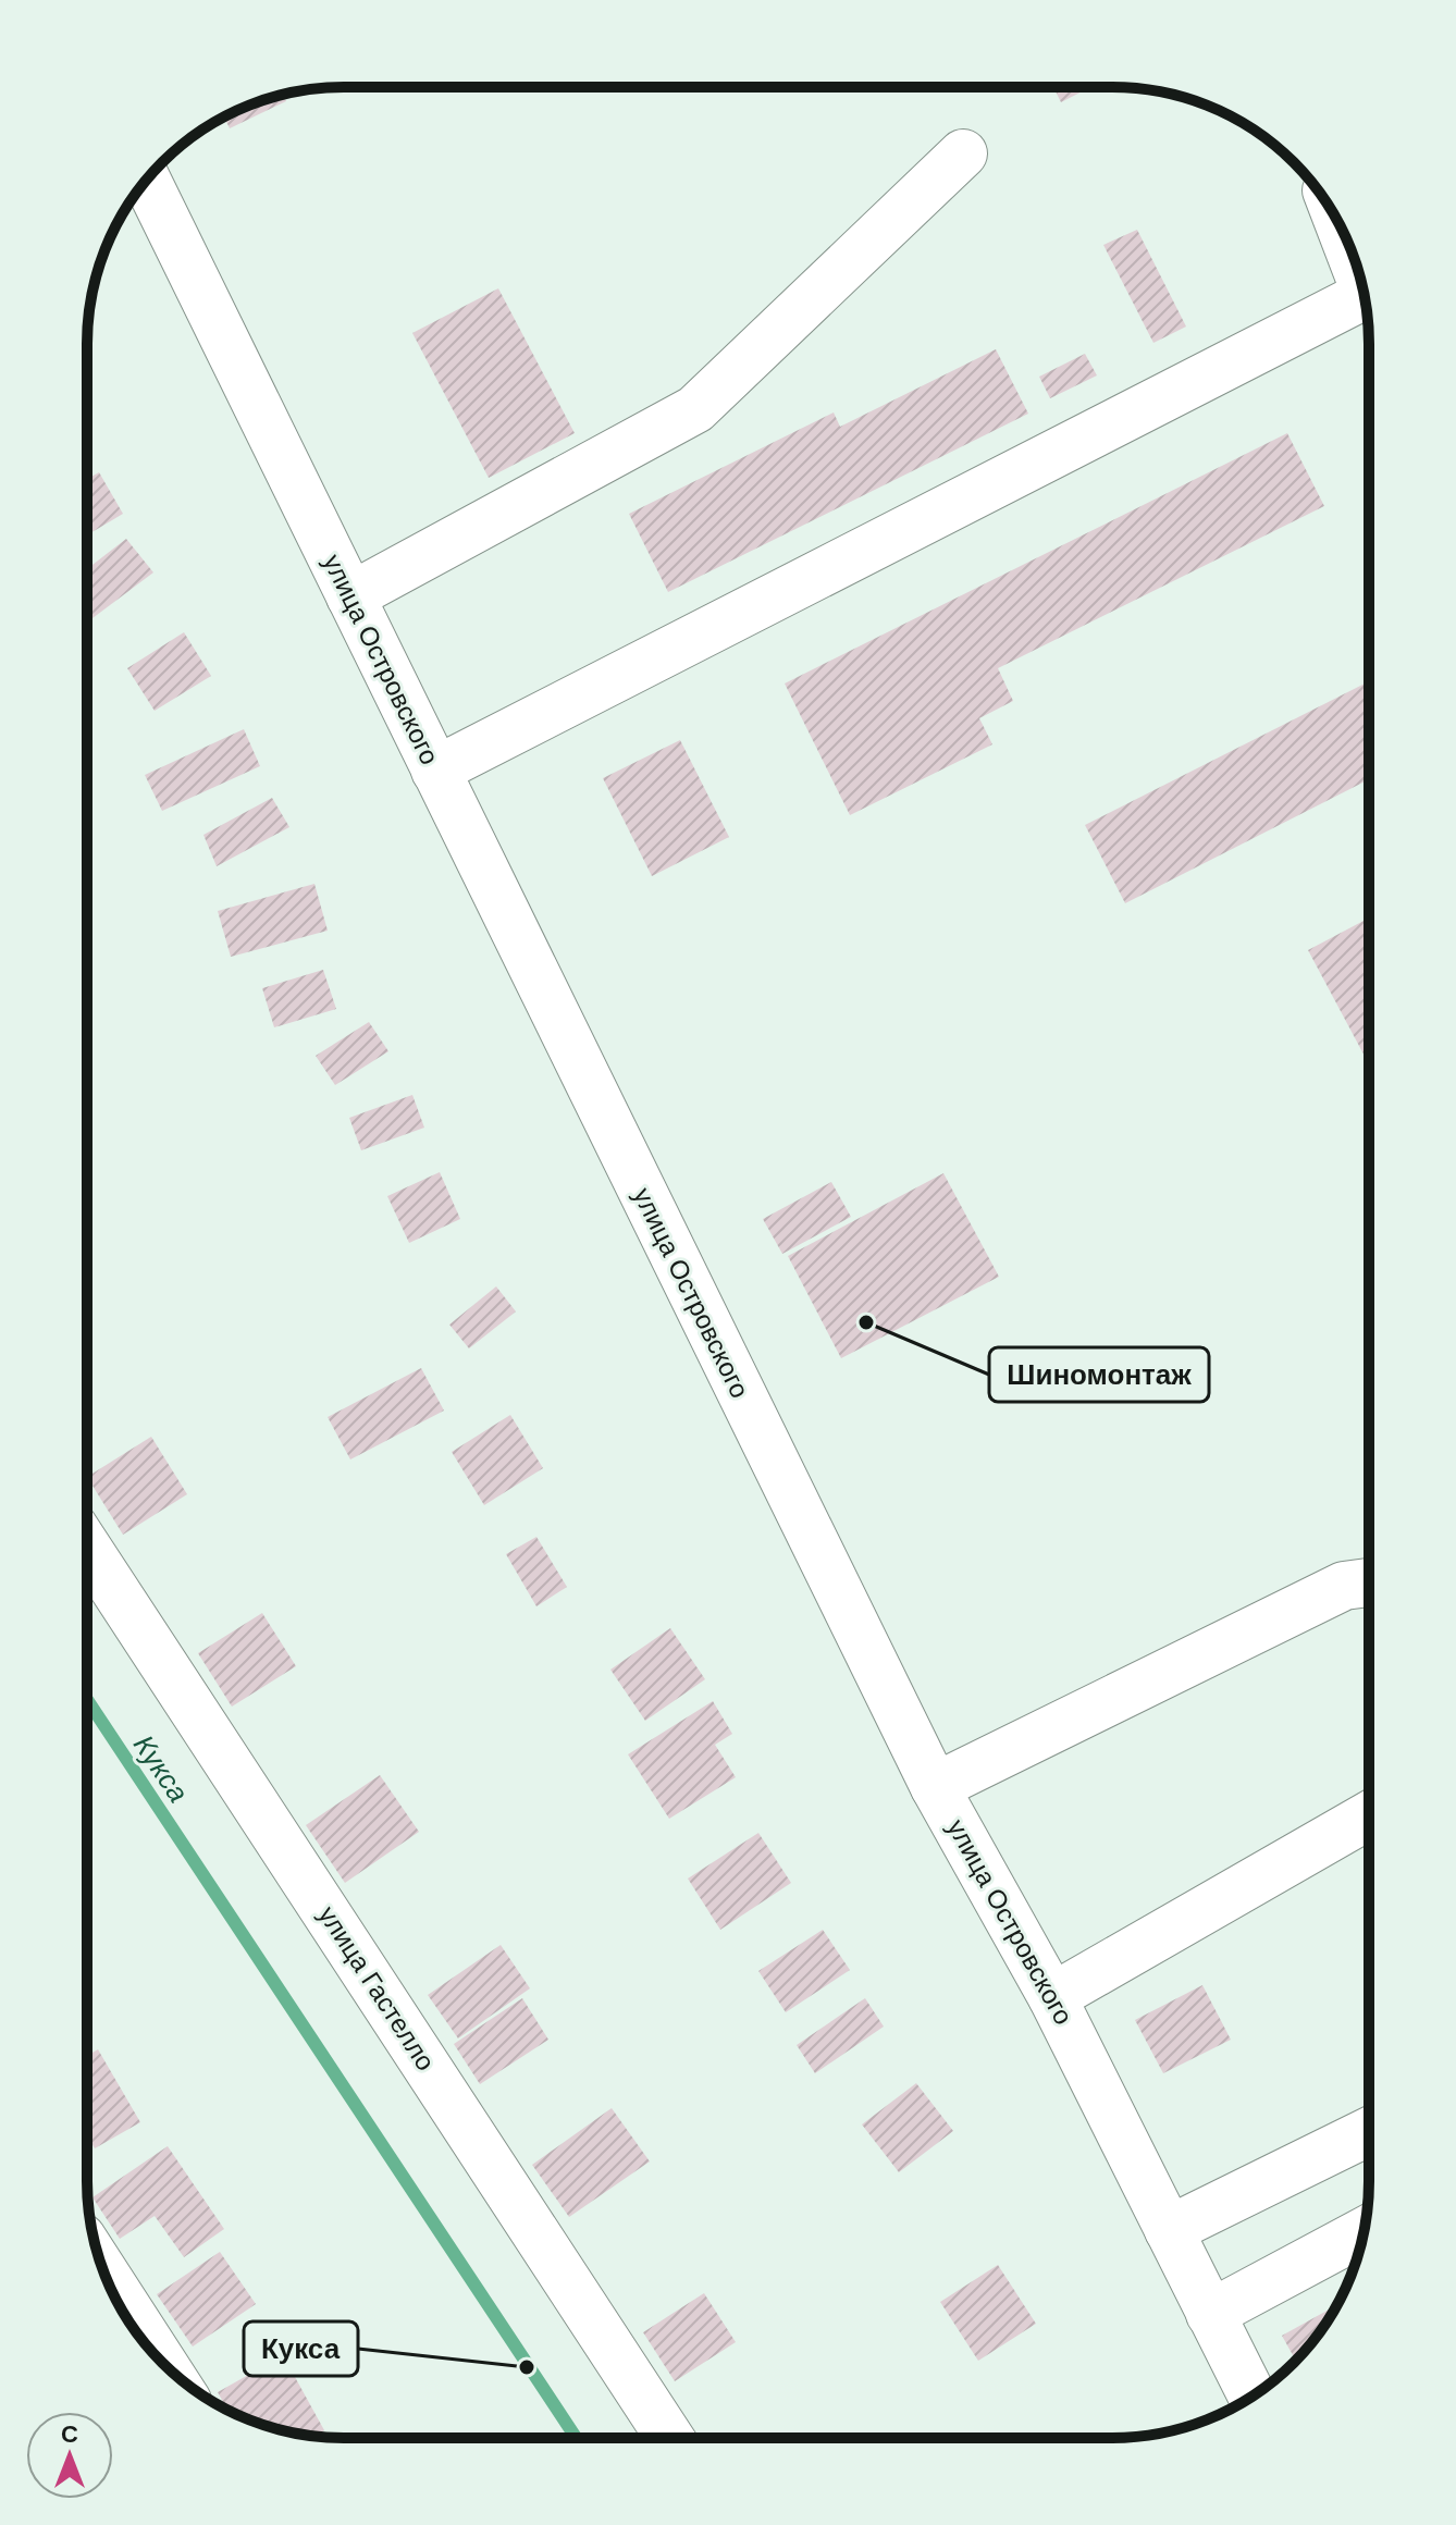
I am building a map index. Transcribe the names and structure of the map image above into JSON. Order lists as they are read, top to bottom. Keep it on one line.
{"streets":{"street":["улица Островского","улица Гастелло"]},"water":["Кукса"],"places":["Шиномонтаж","Кукса"],"north":"top"}
